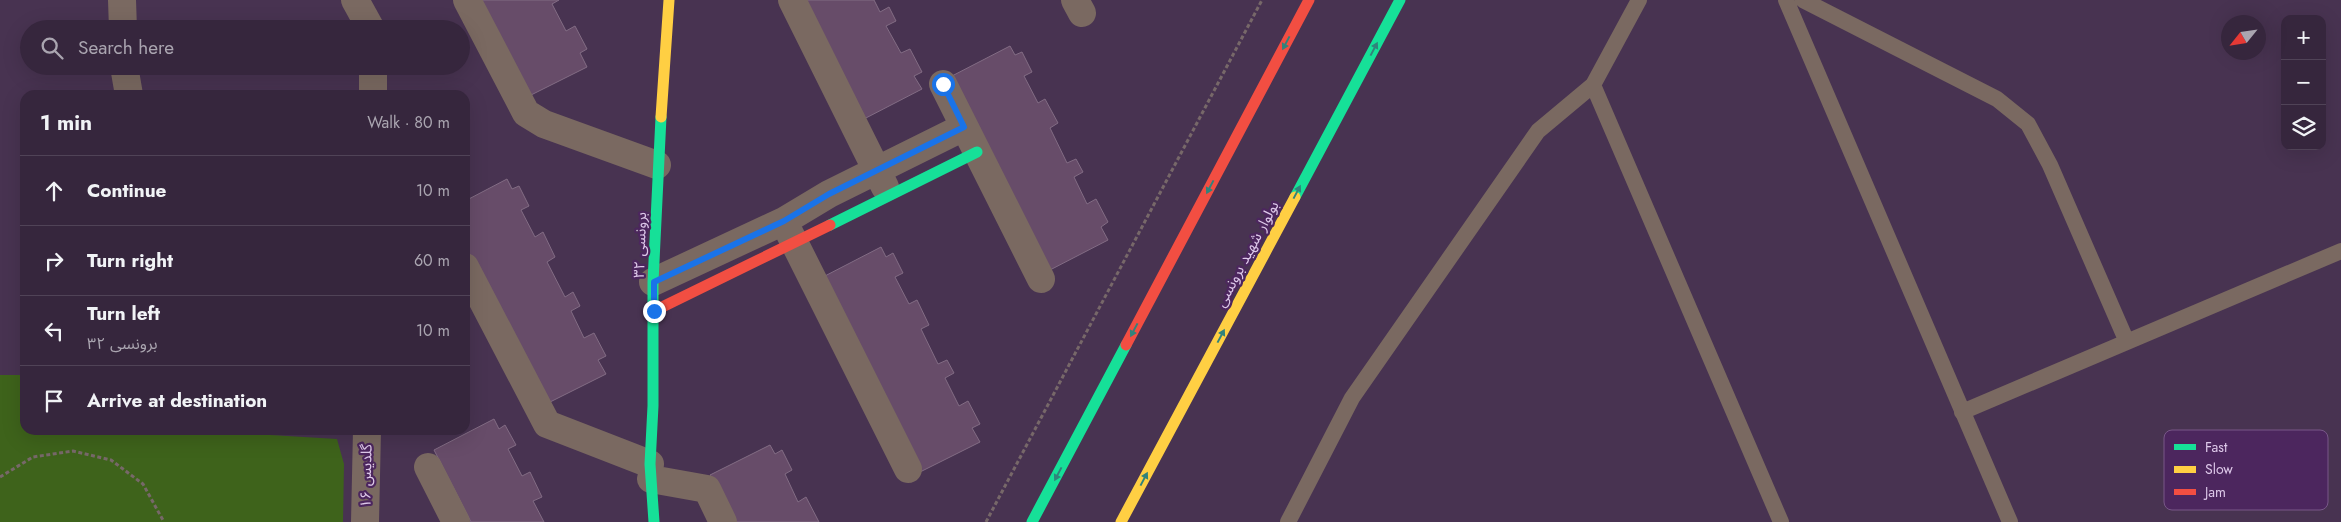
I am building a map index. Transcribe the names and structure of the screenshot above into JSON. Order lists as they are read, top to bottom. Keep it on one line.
{"streets":{"main road":["برونسی ۳۲","بولوار شهید برونسی"],"street":["گلدیس ۱۶"]},"legend":["Fast","Slow","Jam"],"north":"bottom left","page":{"map_buttons":["+","−"],"search":"Search here","heading":["1 min","Walk · 80 m"],"list":[["Continue","10 m"],["Turn right","60 m"],["Turn left","برونسی ۳۲","10 m"],"Arrive at destination"]}}
